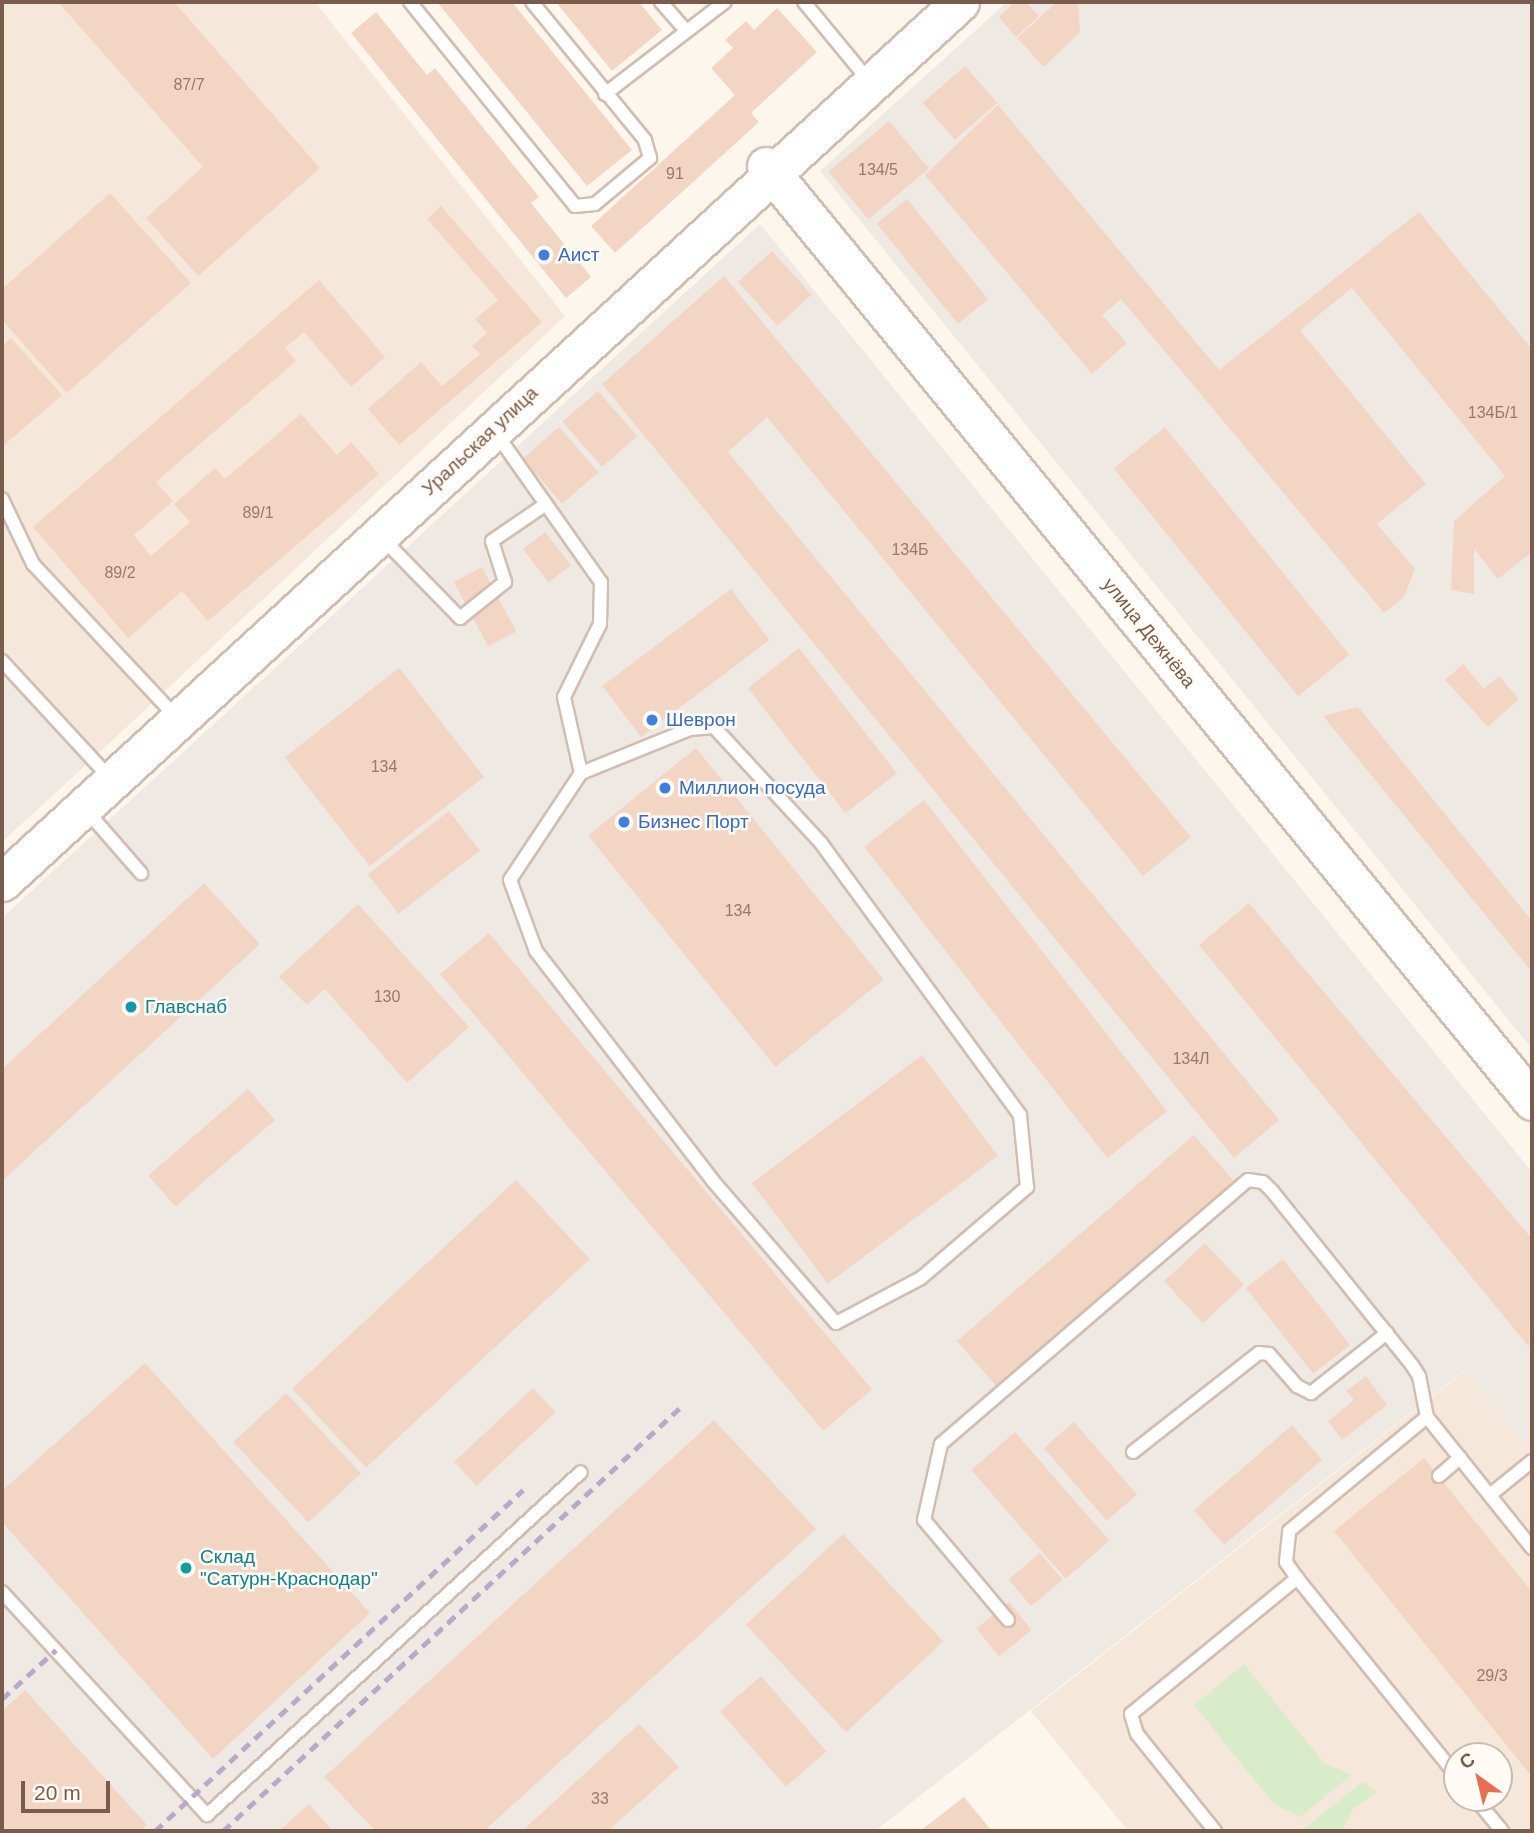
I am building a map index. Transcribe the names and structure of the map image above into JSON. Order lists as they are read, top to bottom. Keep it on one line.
{"streets":{"main road":["Уральская улица","улица Дежнёва"]},"crossings":[["Уральская улица","улица Дежнёва"]],"places":["Аист","Шеврон","Миллион посуда","Бизнес Порт","Главснаб","Склад \"Сатурн-Краснодар\""],"house_numbers":["87/7","134/5","91","134Б/1","89/1","134Б","89/2","134","134","130","134Л","29/3","33"],"scale_bar":"20 m","north":"top left"}
